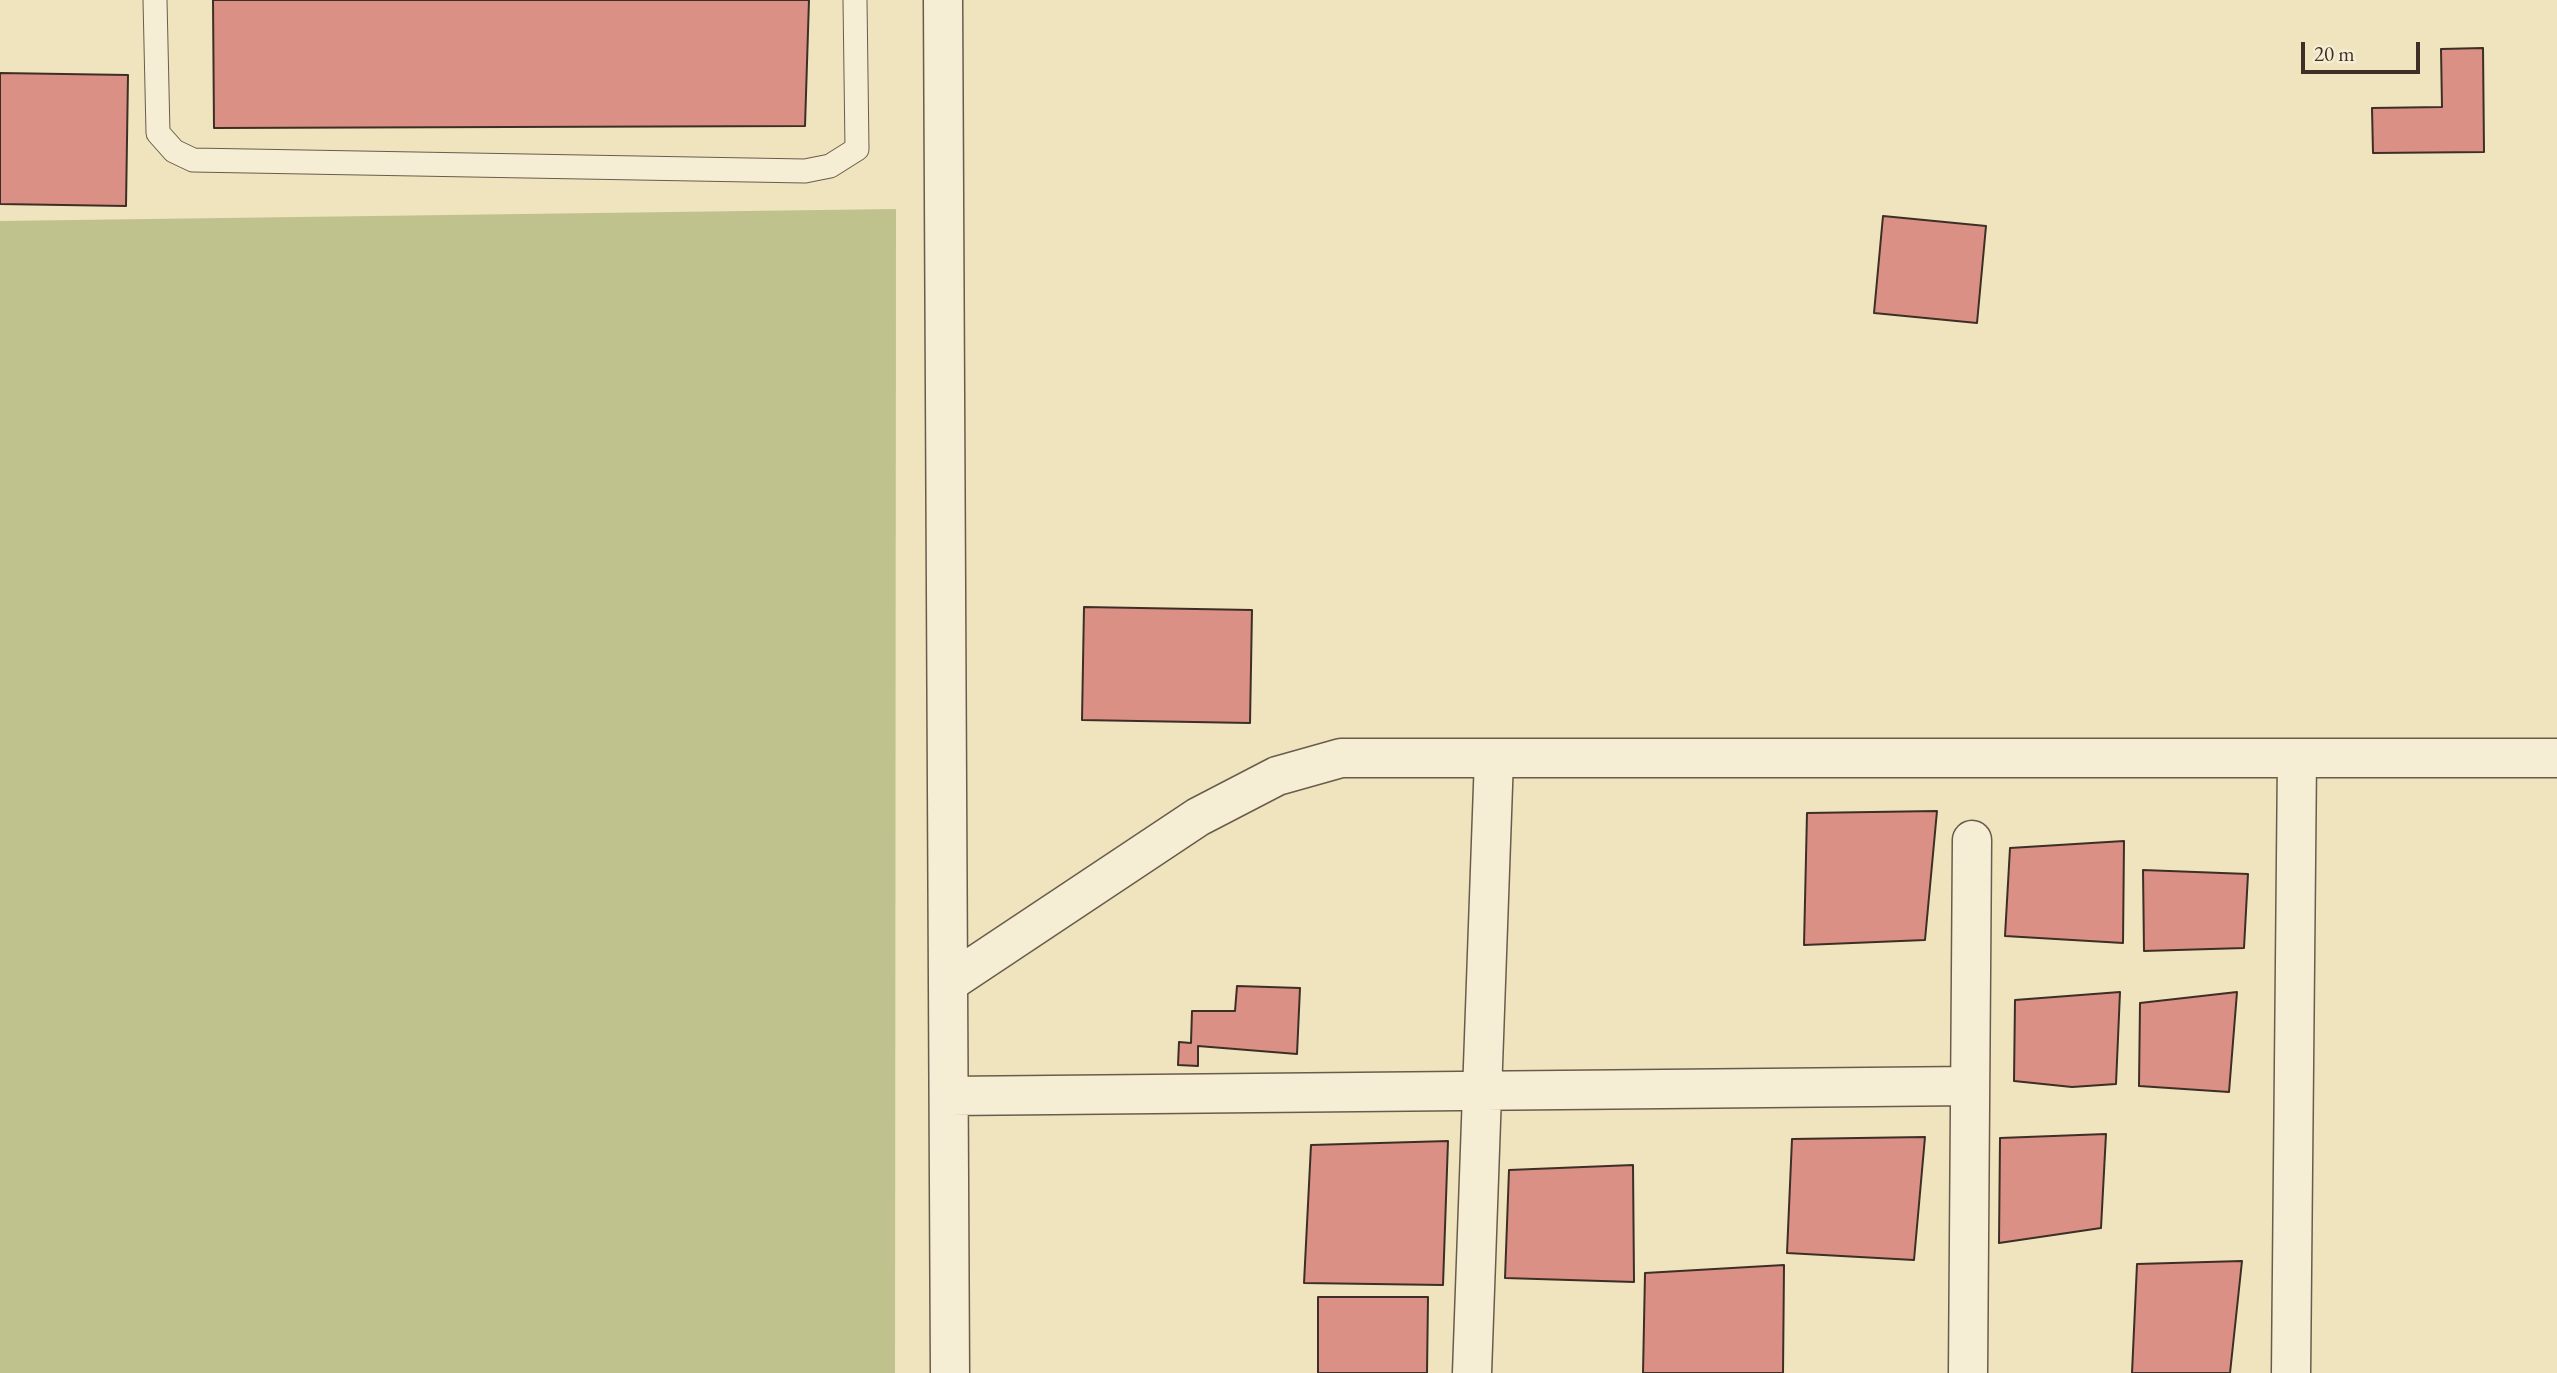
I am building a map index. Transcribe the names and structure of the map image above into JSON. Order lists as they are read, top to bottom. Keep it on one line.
{"scale_bar":"20 m"}
